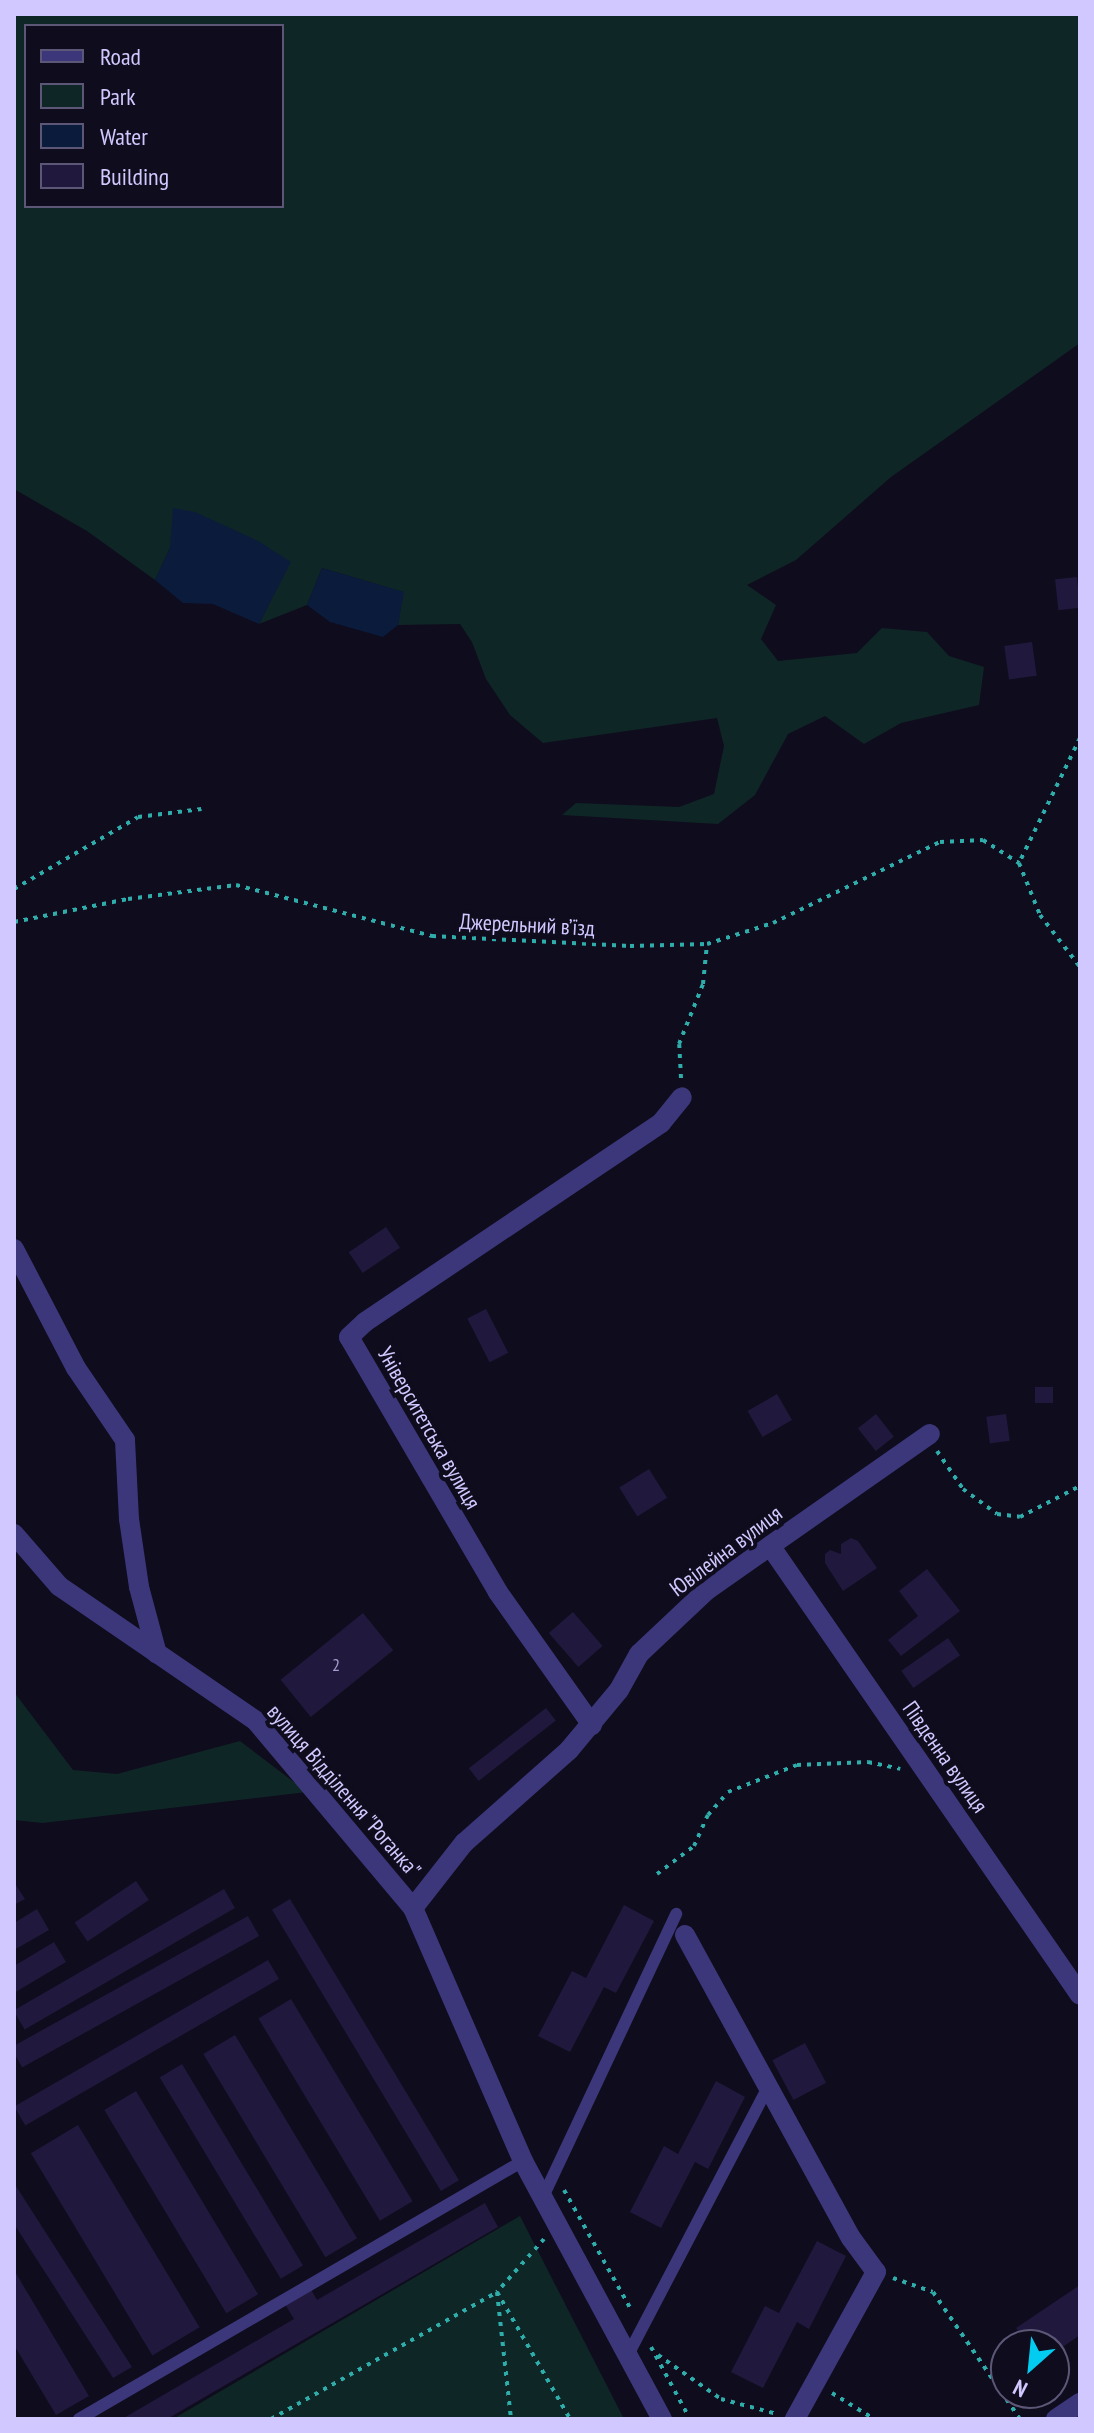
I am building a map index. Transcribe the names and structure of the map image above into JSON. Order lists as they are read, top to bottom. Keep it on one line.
{"streets":{"street":["Університетська вулиця","Ювілейна вулиця","Південна вулиця","вулиця Відділення \"Роганка\""],"path":["Джерельний в’їзд"]},"crossings":[["Університетська вулиця","Ювілейна вулиця"],["Ювілейна вулиця","Південна вулиця"],["Ювілейна вулиця","вулиця Відділення \"Роганка\""]],"house_numbers":["2"],"legend":["Road","Park","Water","Building"],"north":"bottom left"}
